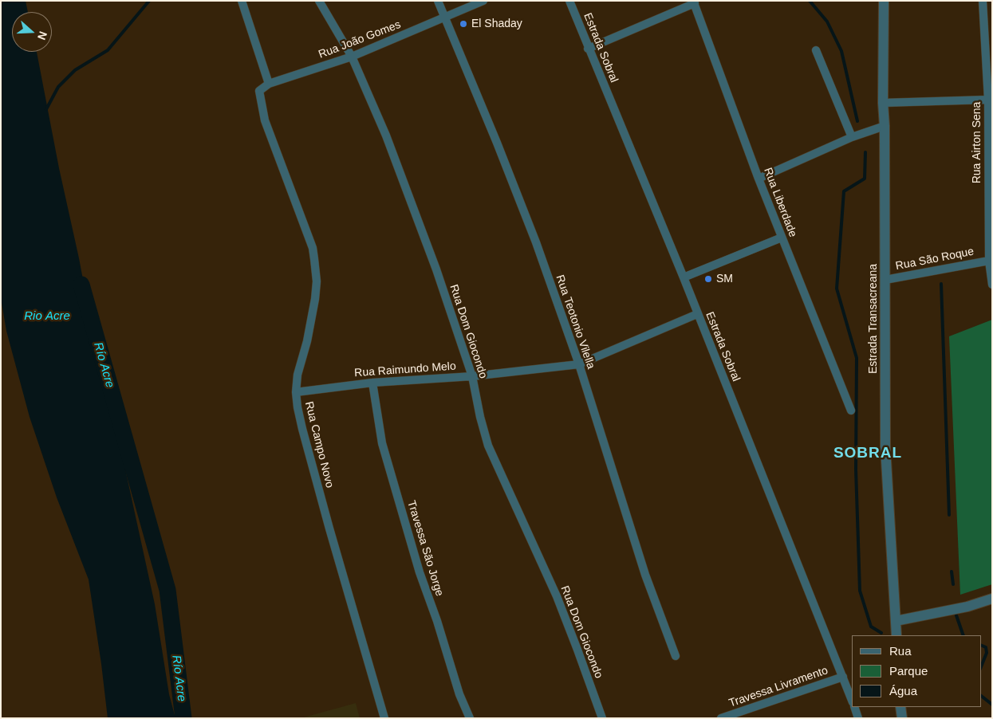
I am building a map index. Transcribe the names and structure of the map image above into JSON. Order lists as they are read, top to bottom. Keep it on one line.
{"streets":{"street":["Rua João Gomes","Estrada Sobral","Rua Airton Sena","Rua Liberdade","Rua São Roque","Estrada Transacreana","Rua Teotonio Vilella","Rua Dom Giocondo","Rua Raimundo Melo","Rua Campo Novo","Travessa São Jorge","Travessa Livramento"]},"crossings":[["Rua João Gomes","Rua Teotonio Vilella"],["Rua João Gomes","Rua Dom Giocondo"],["Rua João Gomes","Rua Campo Novo"],["Estrada Sobral","Rua Raimundo Melo"],["Estrada Sobral","Travessa Livramento"],["Rua Airton Sena","Rua São Roque"],["Rua São Roque","Estrada Transacreana"],["Rua Teotonio Vilella","Rua Raimundo Melo"],["Rua Dom Giocondo","Rua Raimundo Melo"],["Rua Raimundo Melo","Rua Campo Novo"],["Rua Raimundo Melo","Travessa São Jorge"]],"districts":["SOBRAL"],"water":["Rio Acre","Río Acre"],"places":["El Shaday","SM"],"legend":["Rua","Parque","Água"],"north":"right"}
